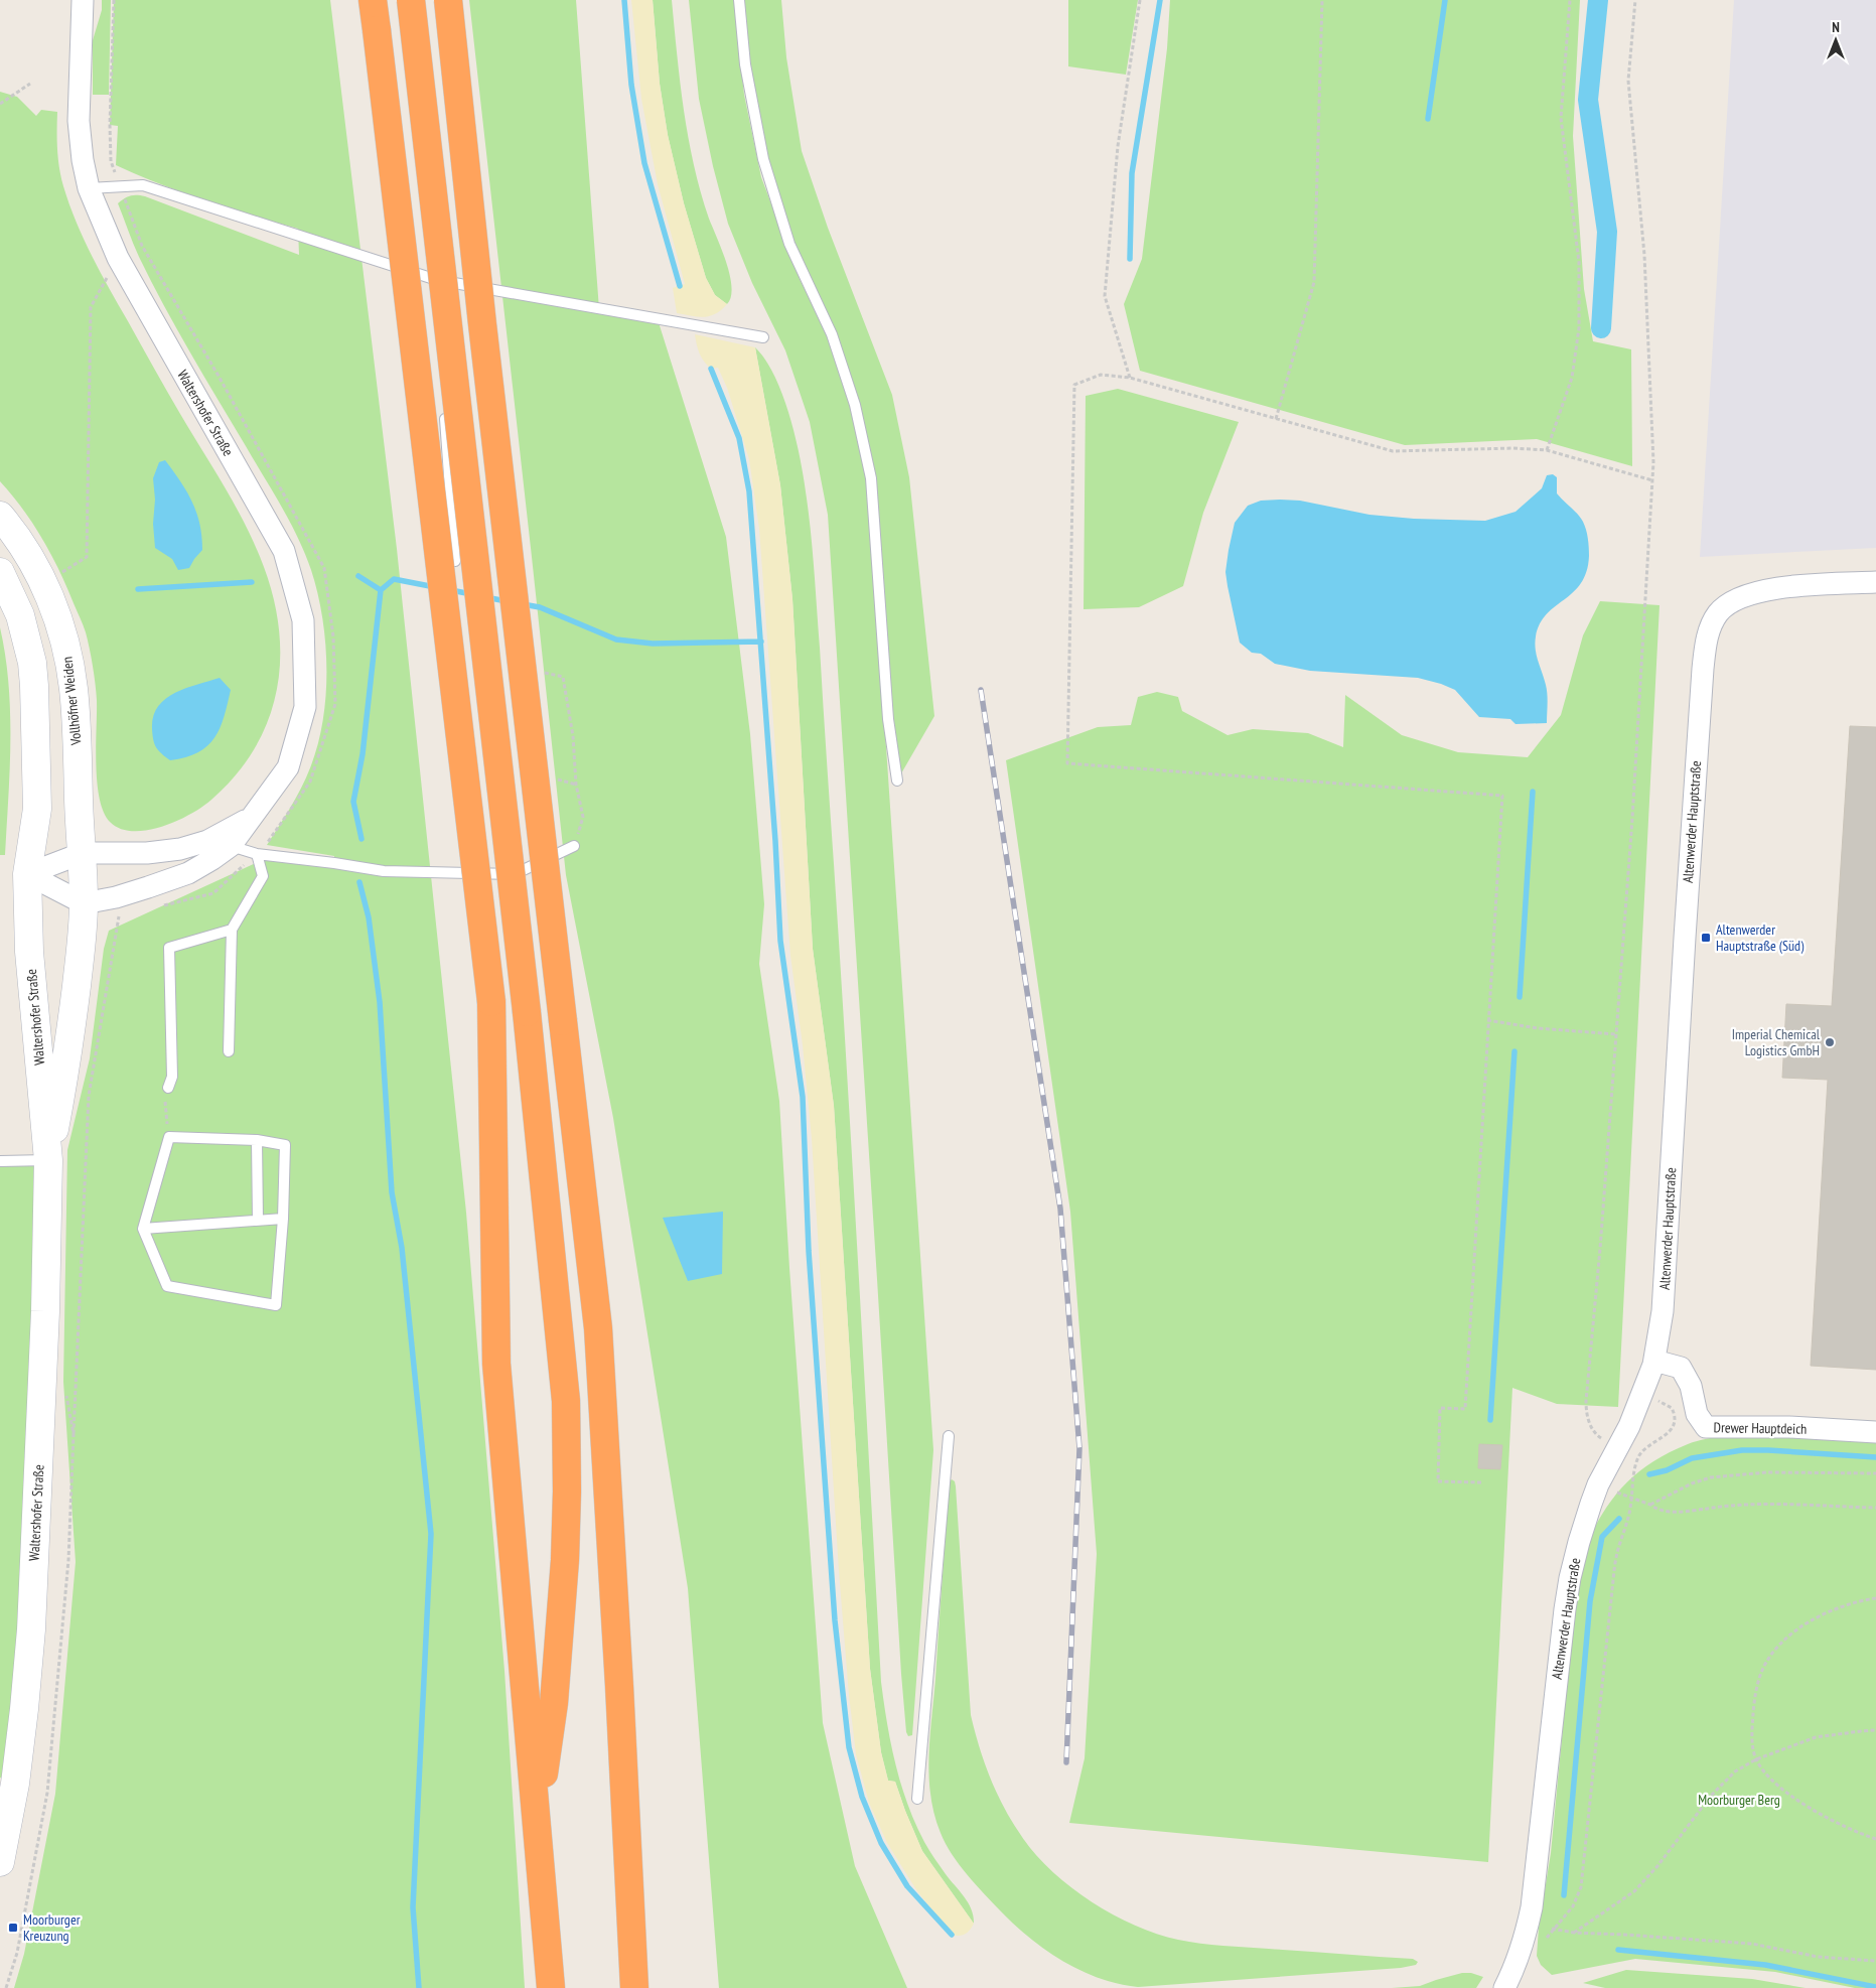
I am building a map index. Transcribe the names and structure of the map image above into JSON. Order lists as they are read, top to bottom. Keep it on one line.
{"streets":{"main road":["Waltershofer Straße","Vollhöfner Weiden"],"street":["Altenwerder Hauptstraße","Drewer Hauptdeich"]},"crossings":[["Waltershofer Straße","Vollhöfner Weiden"],["Altenwerder Hauptstraße","Drewer Hauptdeich"]],"parks":["Moorburger Berg"],"places":{"transit":["Altenwerder Hauptstraße (Süd)","Moorburger Kreuzung"],"other":["Imperial Chemical Logistics GmbH"]},"north":"top"}
